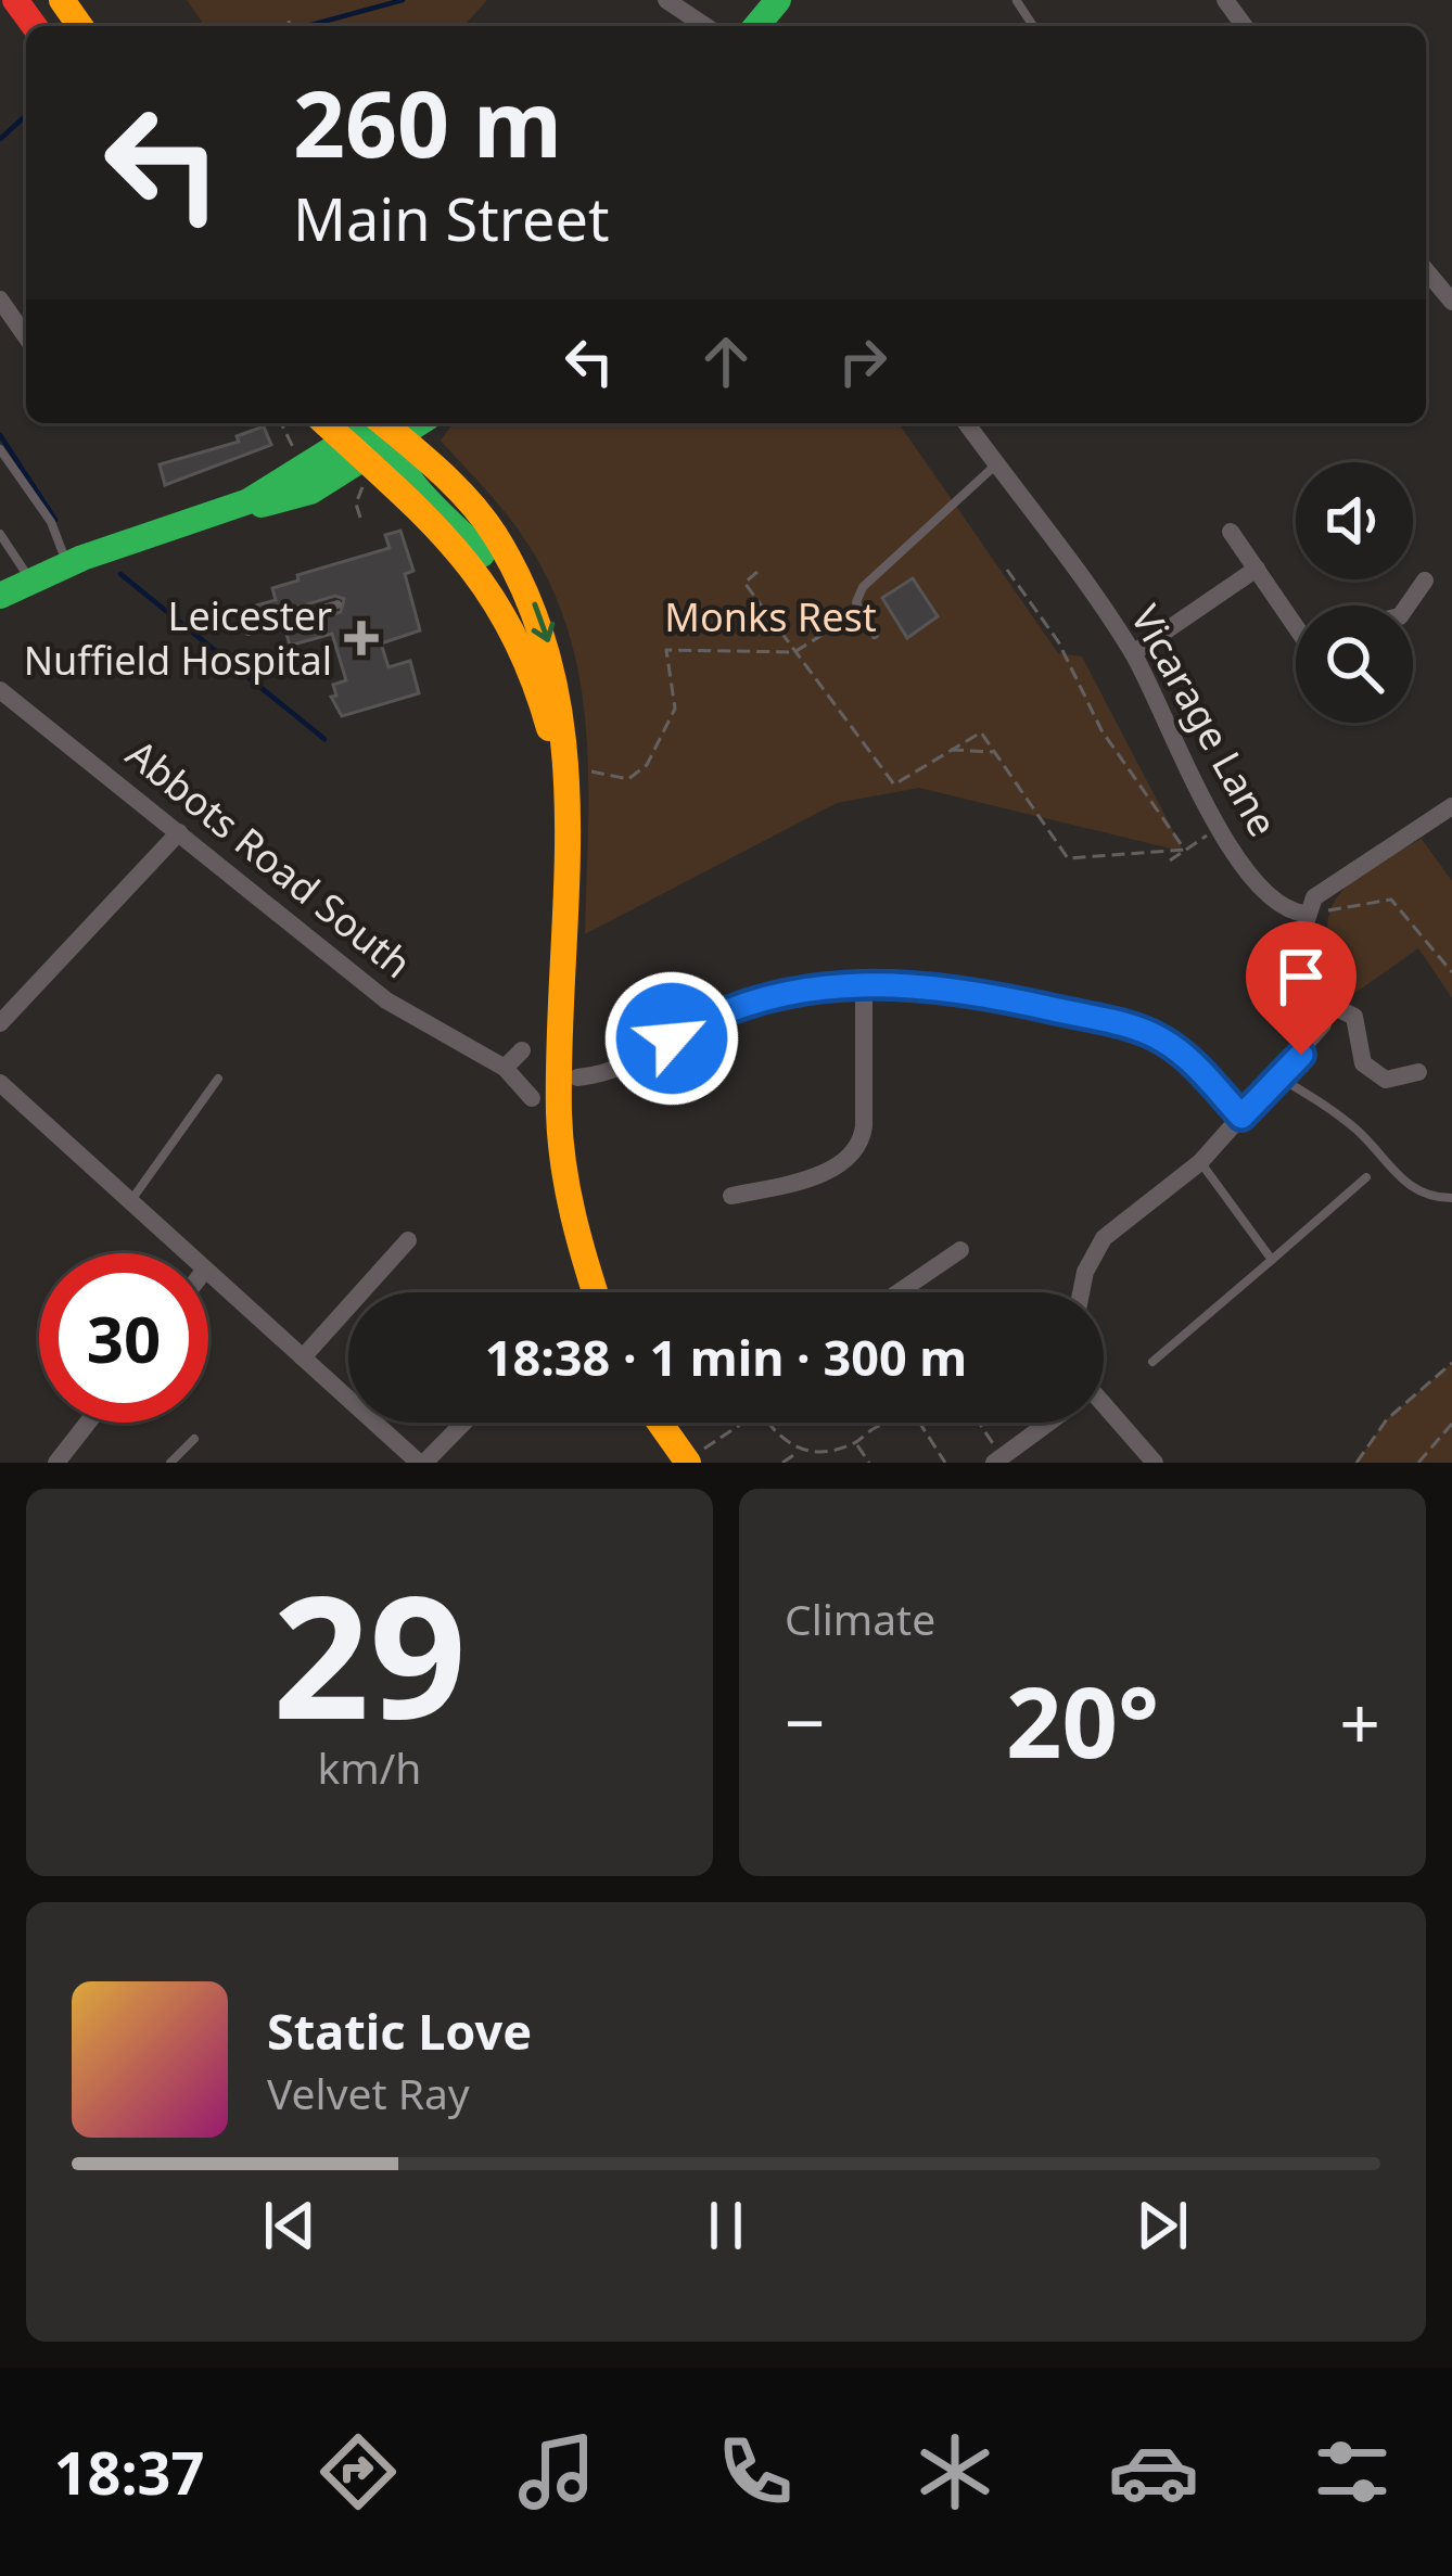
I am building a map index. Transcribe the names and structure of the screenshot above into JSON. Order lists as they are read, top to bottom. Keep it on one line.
{"streets":{"street":["Vicarage Lane","Abbots Road South"]},"parks":["Monks Rest"],"places":{"health":["Leicester Nuffield Hospital"]},"page":{"turn":["260 m","Main Street"],"limit":"30","trip":"18:38 · 1 min · 300 m","tile":[["29","km/h"],"Climate"],"heat":["−","20°","+"],"song":["Static Love","Velvet Ray"],"tabs":"18:37"}}
